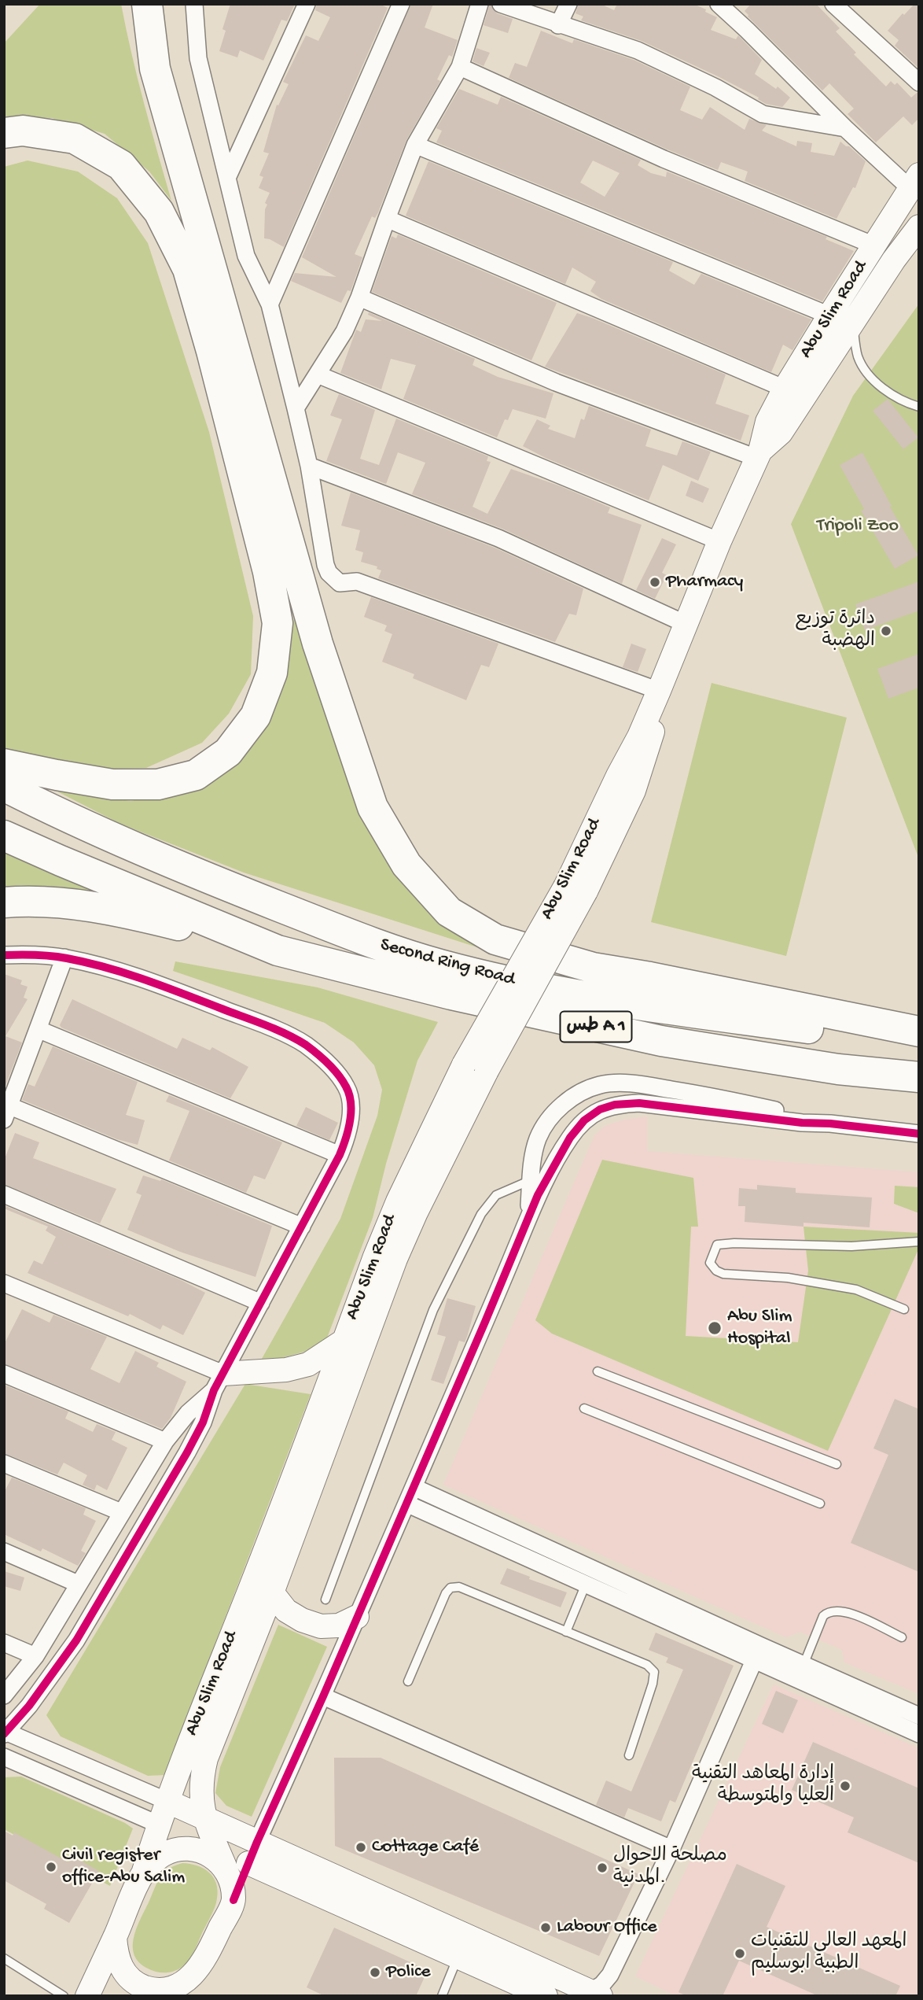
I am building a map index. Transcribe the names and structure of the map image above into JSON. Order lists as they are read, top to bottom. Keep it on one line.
{"streets":{"highway":["Second Ring Road","طس A 1"],"main road":["Abu Slim Road"]},"parks":["Tripoli Zoo"],"places":["Pharmacy","دائرة توزيع الهضبة","Abu Slim Hospital","إدارة المعاهد التقنية العليا والمتوسطة","Cottage Café","Civil register office-Abu Salim","مصلحة الاحوال المدنية.","Labour Office","المعهد العالي للتقنيات الطبية ابوسليم","Police"]}
